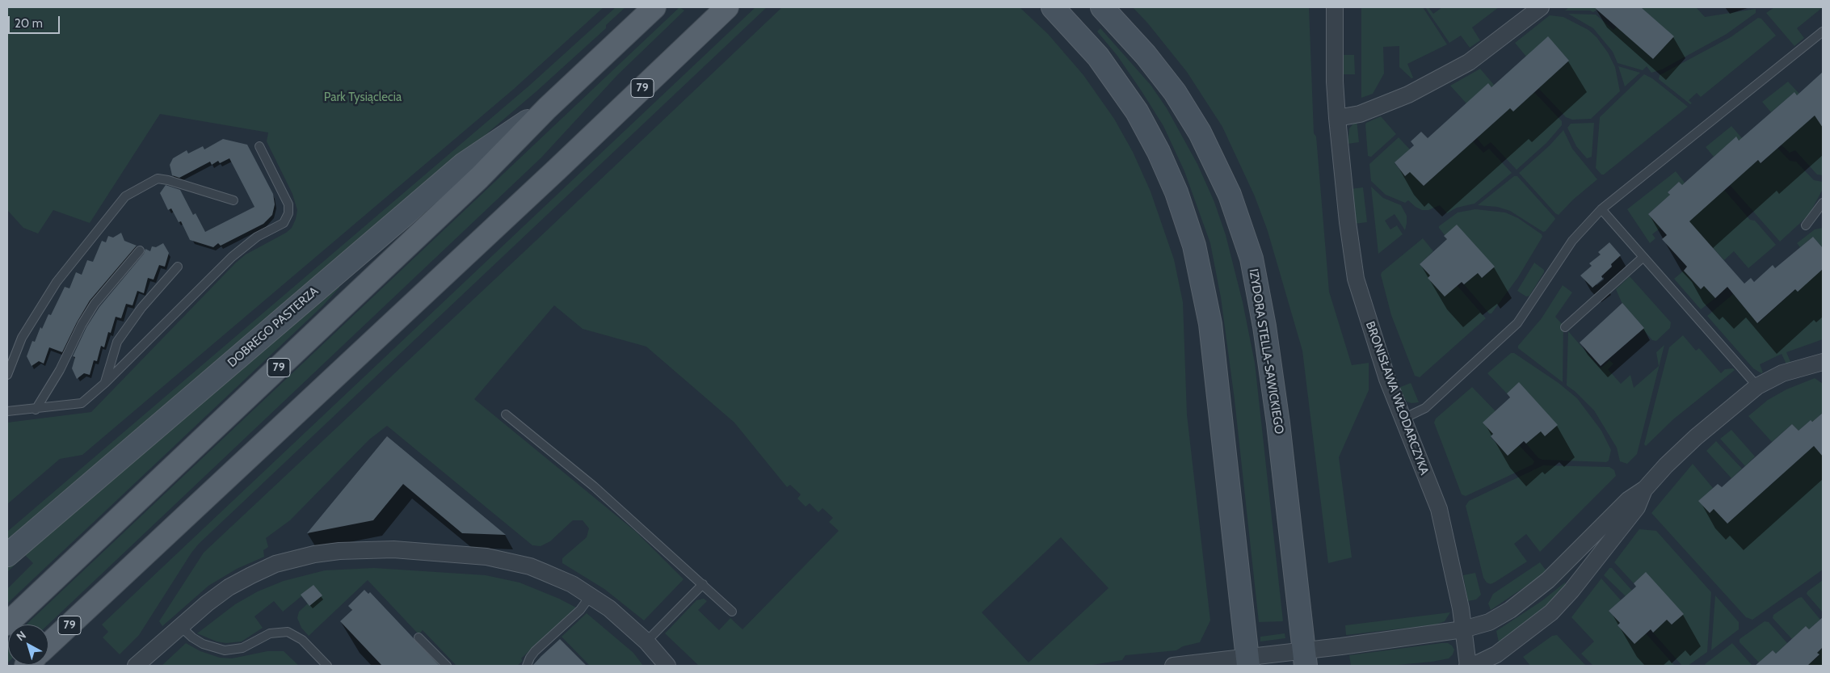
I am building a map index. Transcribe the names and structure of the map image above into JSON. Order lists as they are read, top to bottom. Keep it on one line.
{"streets":{"main road":["79","DOBREGO PASTERZA","IZYDORA STELLA-SAWICKIEGO"],"street":["BRONISŁAWA WŁODARCZYKA"]},"crossings":[["79","DOBREGO PASTERZA"]],"parks":["Park Tysiąclecia"],"scale_bar":"20 m","north":"top left"}
